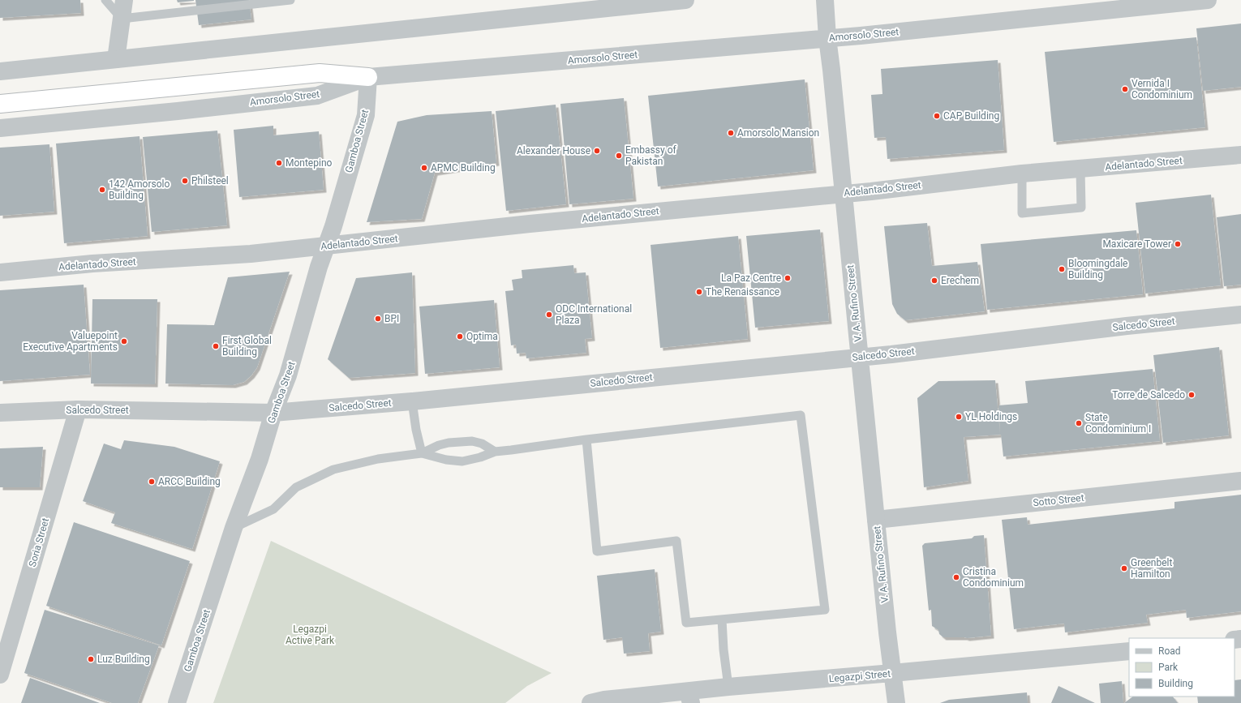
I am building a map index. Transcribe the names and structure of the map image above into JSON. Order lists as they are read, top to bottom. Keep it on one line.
{"streets":{"street":["Amorsolo Street","Gamboa Street","Adelantado Street","V. A. Rufino Street","Salcedo Street","Sotto Street","Soria Street","Legazpi Street"]},"crossings":[["Amorsolo Street","Gamboa Street"],["Amorsolo Street","V. A. Rufino Street"],["Gamboa Street","Adelantado Street"],["Gamboa Street","Salcedo Street"],["Adelantado Street","V. A. Rufino Street"],["V. A. Rufino Street","Salcedo Street"],["V. A. Rufino Street","Sotto Street"],["V. A. Rufino Street","Legazpi Street"],["Salcedo Street","Soria Street"]],"parks":["Legazpi Active Park"],"places":["Vernida I Condominium","CAP Building","Amorsolo Mansion","Alexander House","Embassy of Pakistan","Montepino","APMC Building","Philsteel","142 Amorsolo Building","Maxicare Tower","Bloomingdale Building","La Paz Centre","Erechem","The Renaissance","ODC International Plaza","BPI","Optima","Valuepoint Executive Apartments","First Global Building","Torre de Salcedo","YL Holdings","State Condominium I","ARCC Building","Greenbelt Hamilton","Cristina Condominium","Luz Building"],"legend":["Road","Park","Building"]}
